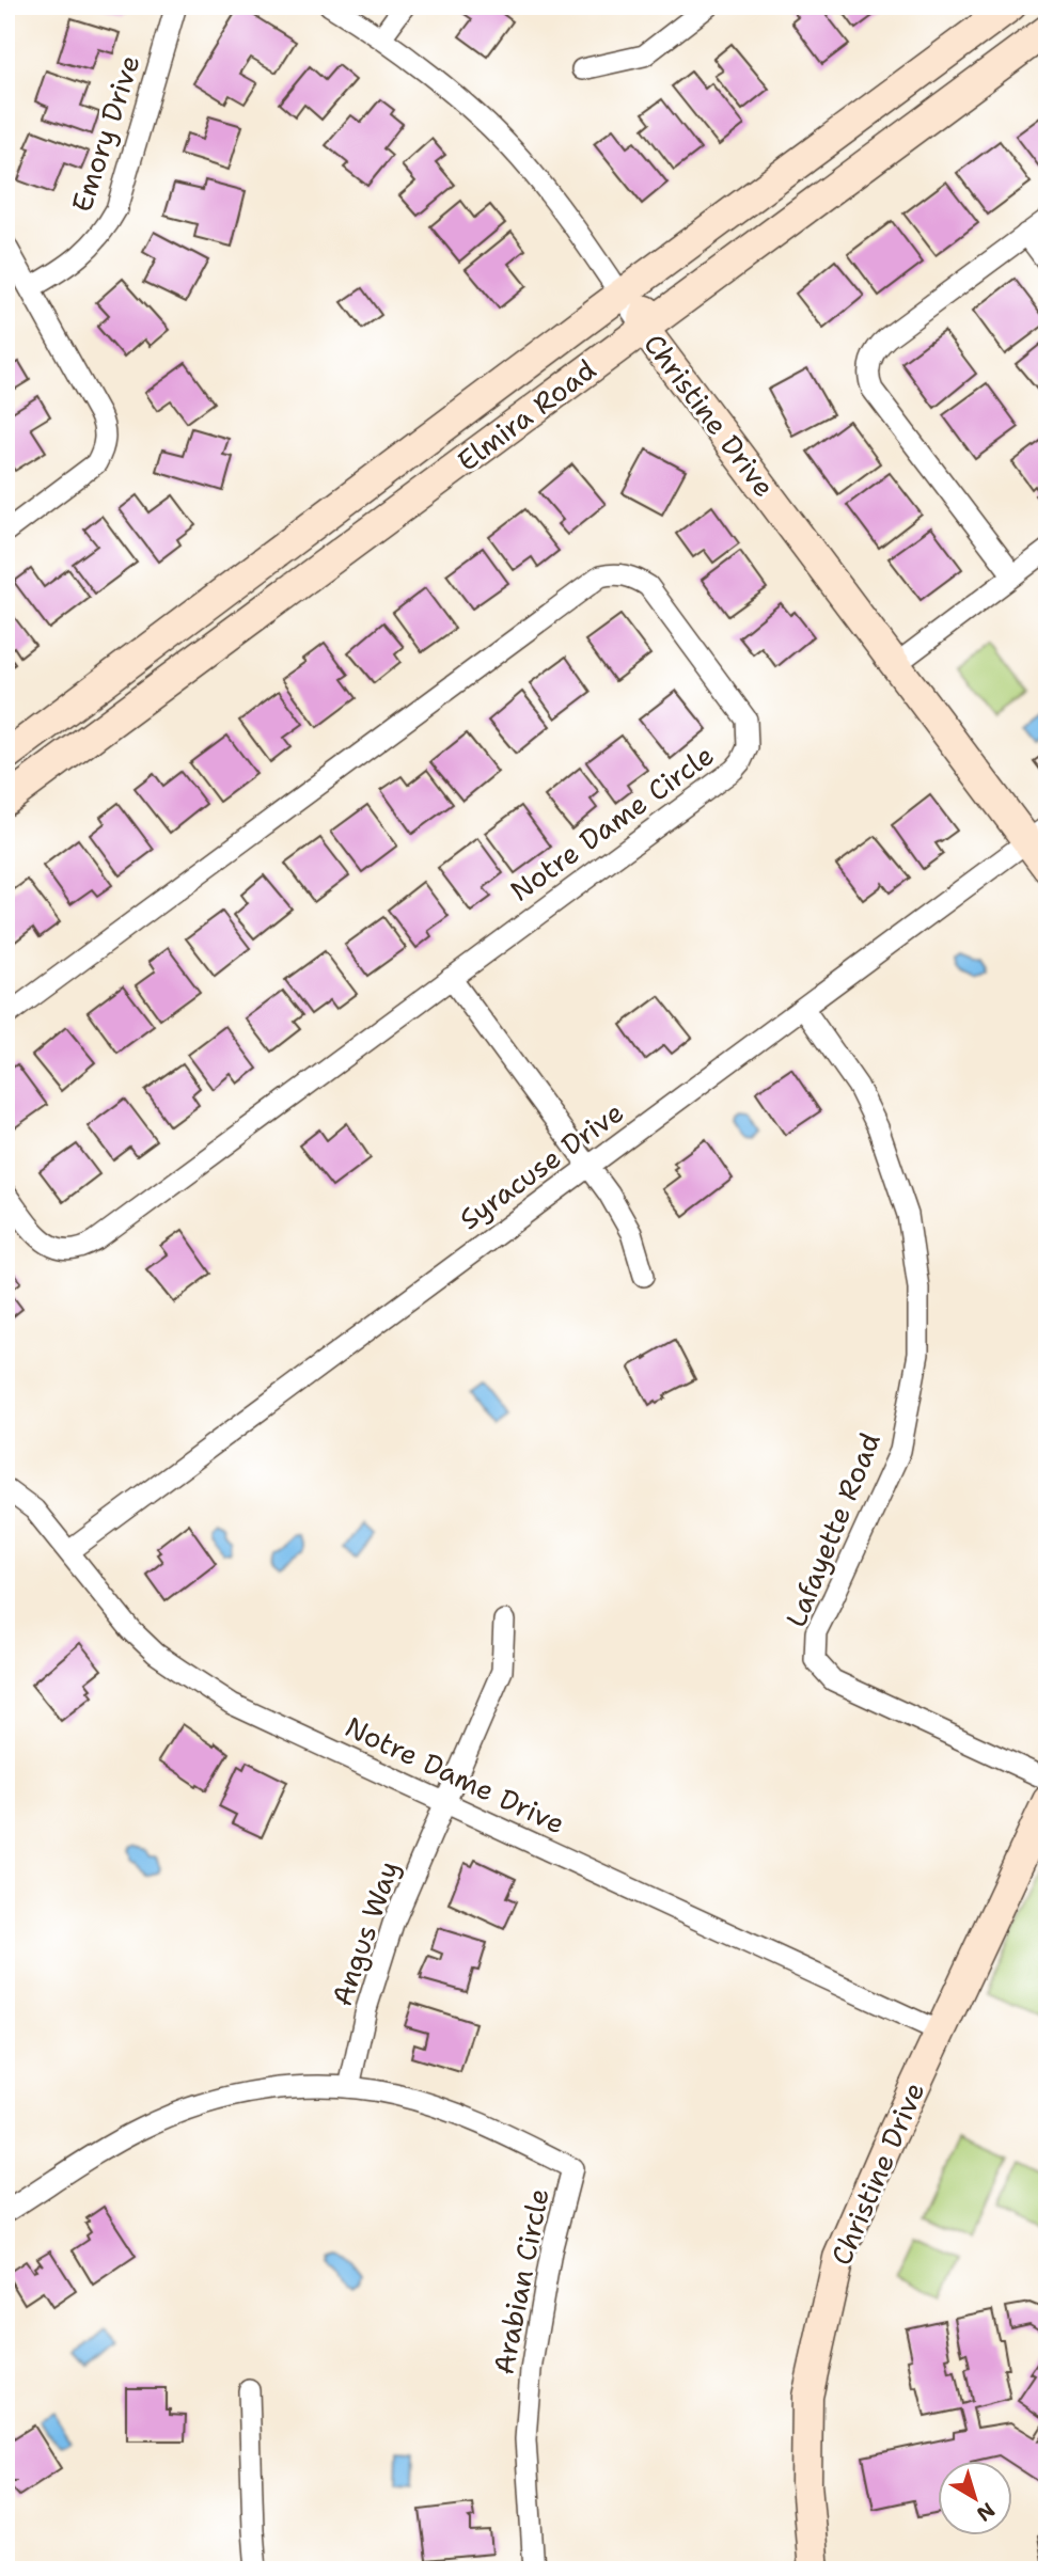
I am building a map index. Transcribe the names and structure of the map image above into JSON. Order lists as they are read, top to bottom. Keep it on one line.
{"streets":{"main road":["Elmira Road","Christine Drive"],"street":["Emory Drive","Notre Dame Circle","Syracuse Drive","Lafayette Road","Notre Dame Drive","Angus Way","Arabian Circle"]},"crossings":[["Elmira Road","Christine Drive"],["Christine Drive","Syracuse Drive"],["Christine Drive","Notre Dame Drive"],["Syracuse Drive","Lafayette Road"],["Syracuse Drive","Notre Dame Drive"],["Notre Dame Drive","Angus Way"],["Angus Way","Arabian Circle"]],"north":"bottom right"}
